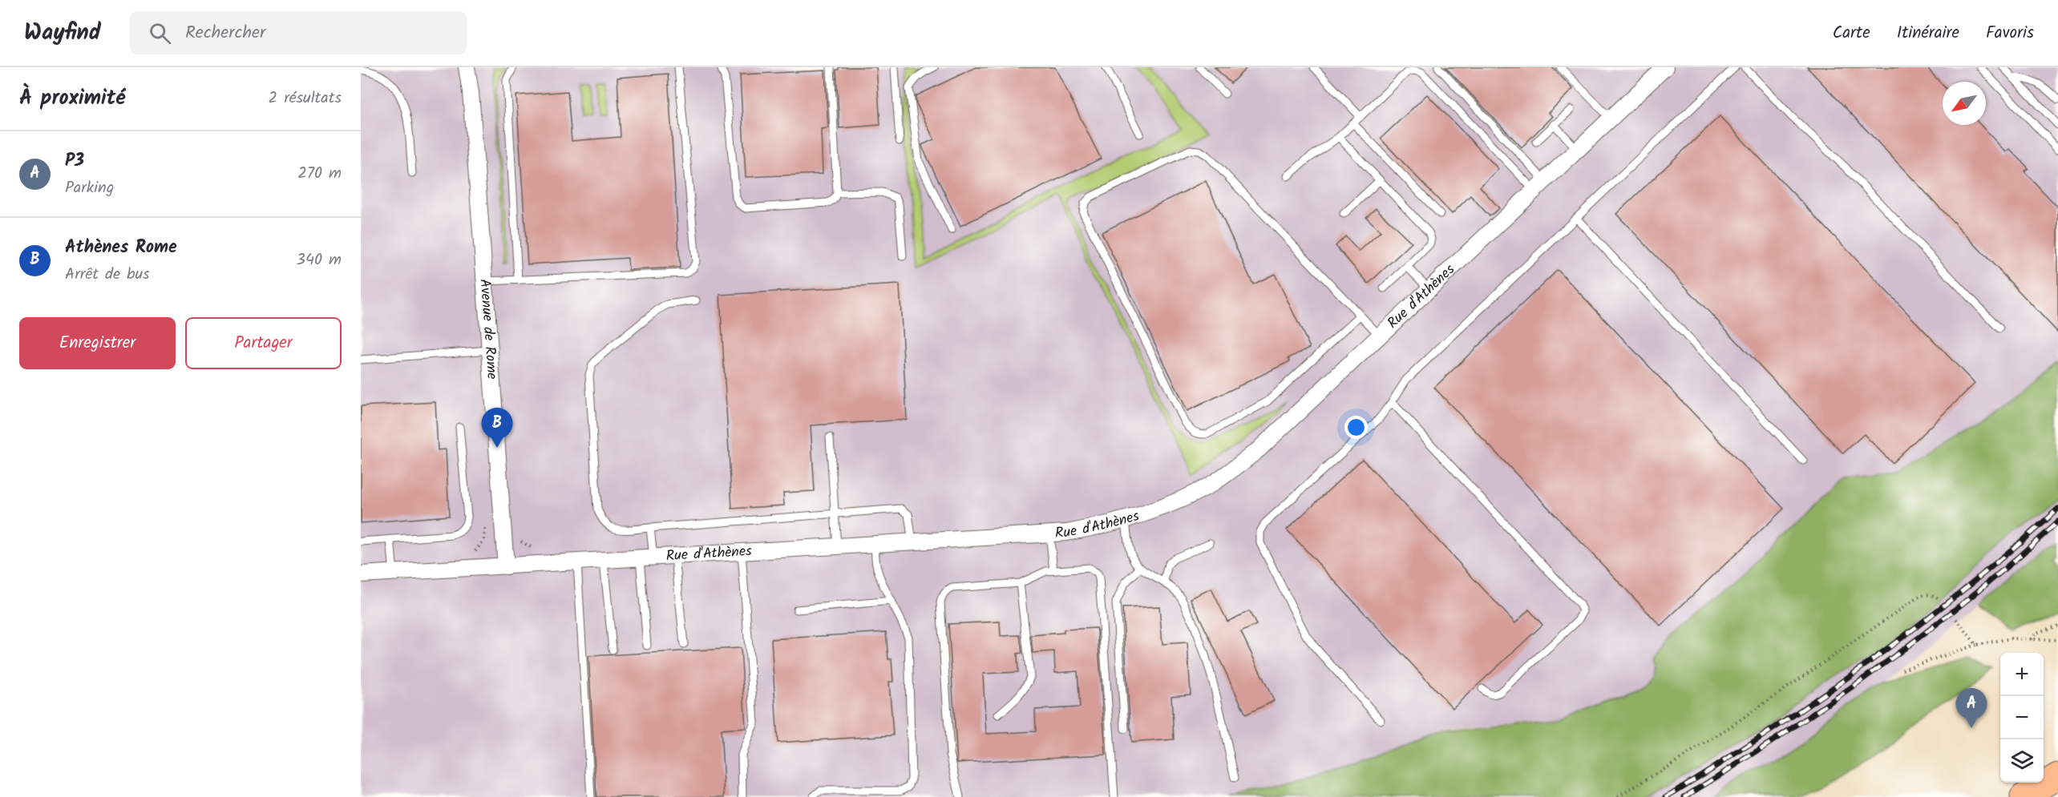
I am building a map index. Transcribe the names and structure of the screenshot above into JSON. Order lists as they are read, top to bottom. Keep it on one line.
{"streets":{"street":["Rue d'Athènes","Avenue de Rome"]},"crossings":[["Rue d'Athènes","Avenue de Rome"]],"north":"bottom left","page":{"header":"Wayfind","search":"Rechercher","nav":["Carte","Itinéraire","Favoris"],"heading":["À proximité","2 résultats"],"list":[{"mark":"A","name":"P3","note":"Parking","value":"270 m"},{"mark":"B","name":"Athènes Rome","note":"Arrêt de bus","value":"340 m"}],"buttons":["Enregistrer","Partager"],"pins":["B","A"],"map_buttons":["+","−"]}}
